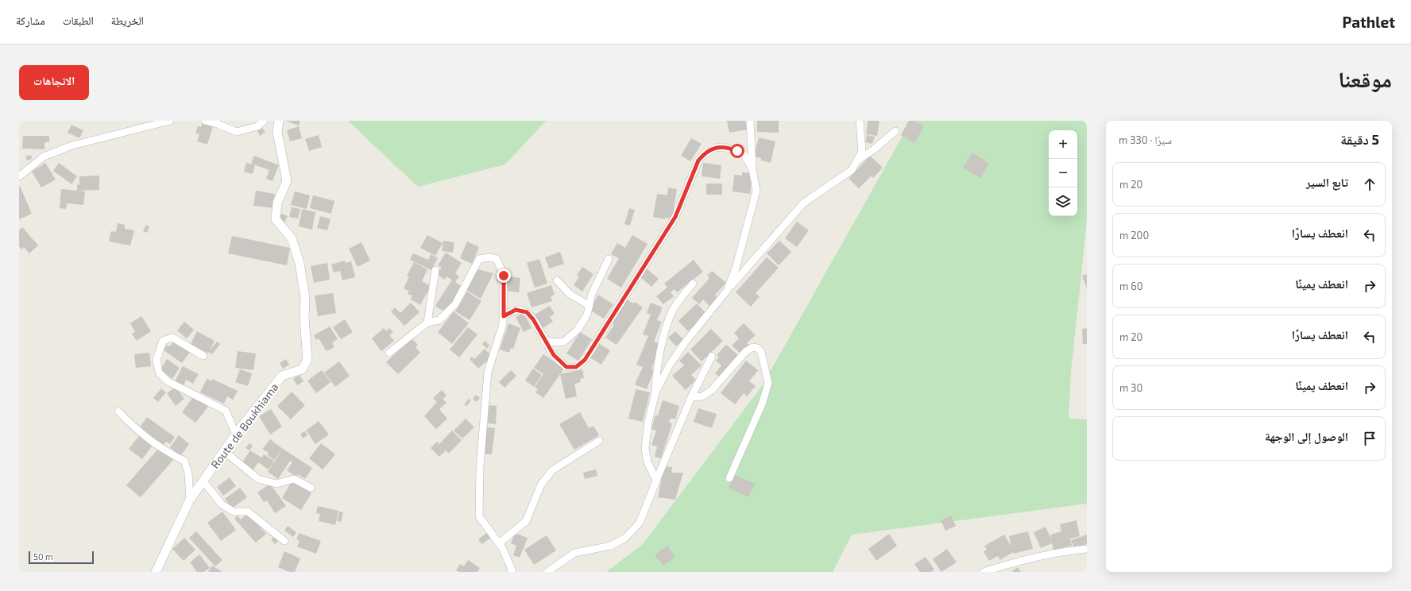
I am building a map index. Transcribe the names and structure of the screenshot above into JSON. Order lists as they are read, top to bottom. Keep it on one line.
{"streets":{"street":["Route de Boukhiama"]},"scale_bar":"50 m","page":{"header":"Pathlet","nav":["الخريطة","الطبقات","مشاركة"],"title":"موقعنا","buttons":"الاتجاهات","heading":["5 دقيقة","سيرًا · 330 m"],"map_buttons":["+","−"],"list":[["تابع السير","20 m"],["انعطف يسارًا","200 m"],["انعطف يمينًا","60 m"],["انعطف يسارًا","20 m"],["انعطف يمينًا","30 m"],"الوصول إلى الوجهة"],"scale":"50 m"}}
